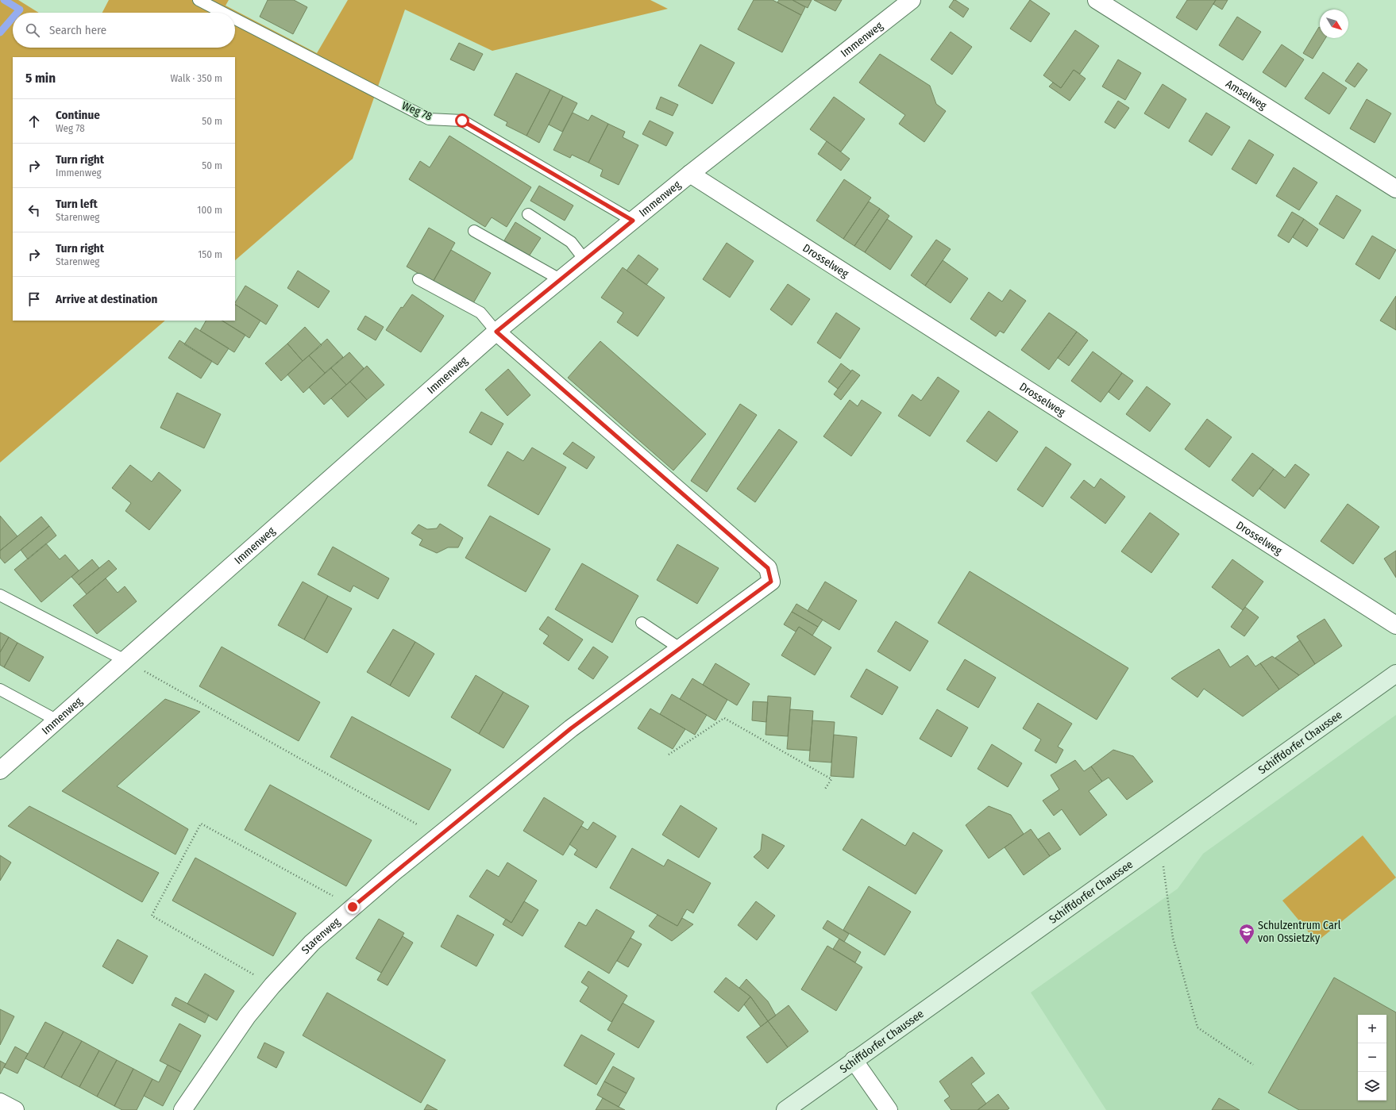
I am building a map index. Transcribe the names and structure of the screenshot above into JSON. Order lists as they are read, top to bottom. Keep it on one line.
{"streets":{"main road":["Schiffdorfer Chaussee"],"street":["Immenweg","Amselweg","Drosselweg","Starenweg"],"lane":["Weg 78"]},"crossings":[["Immenweg","Weg 78"],["Immenweg","Drosselweg"],["Immenweg","Starenweg"]],"places":{"school or university":["Schulzentrum Carl von Ossietzky"]},"north":"bottom right","page":{"search":"Search here","heading":["5 min","Walk · 350 m"],"list":[["Continue","Weg 78","50 m"],["Turn right","Immenweg","50 m"],["Turn left","Starenweg","100 m"],["Turn right","Starenweg","150 m"],"Arrive at destination"],"map_buttons":["+","−"]}}
